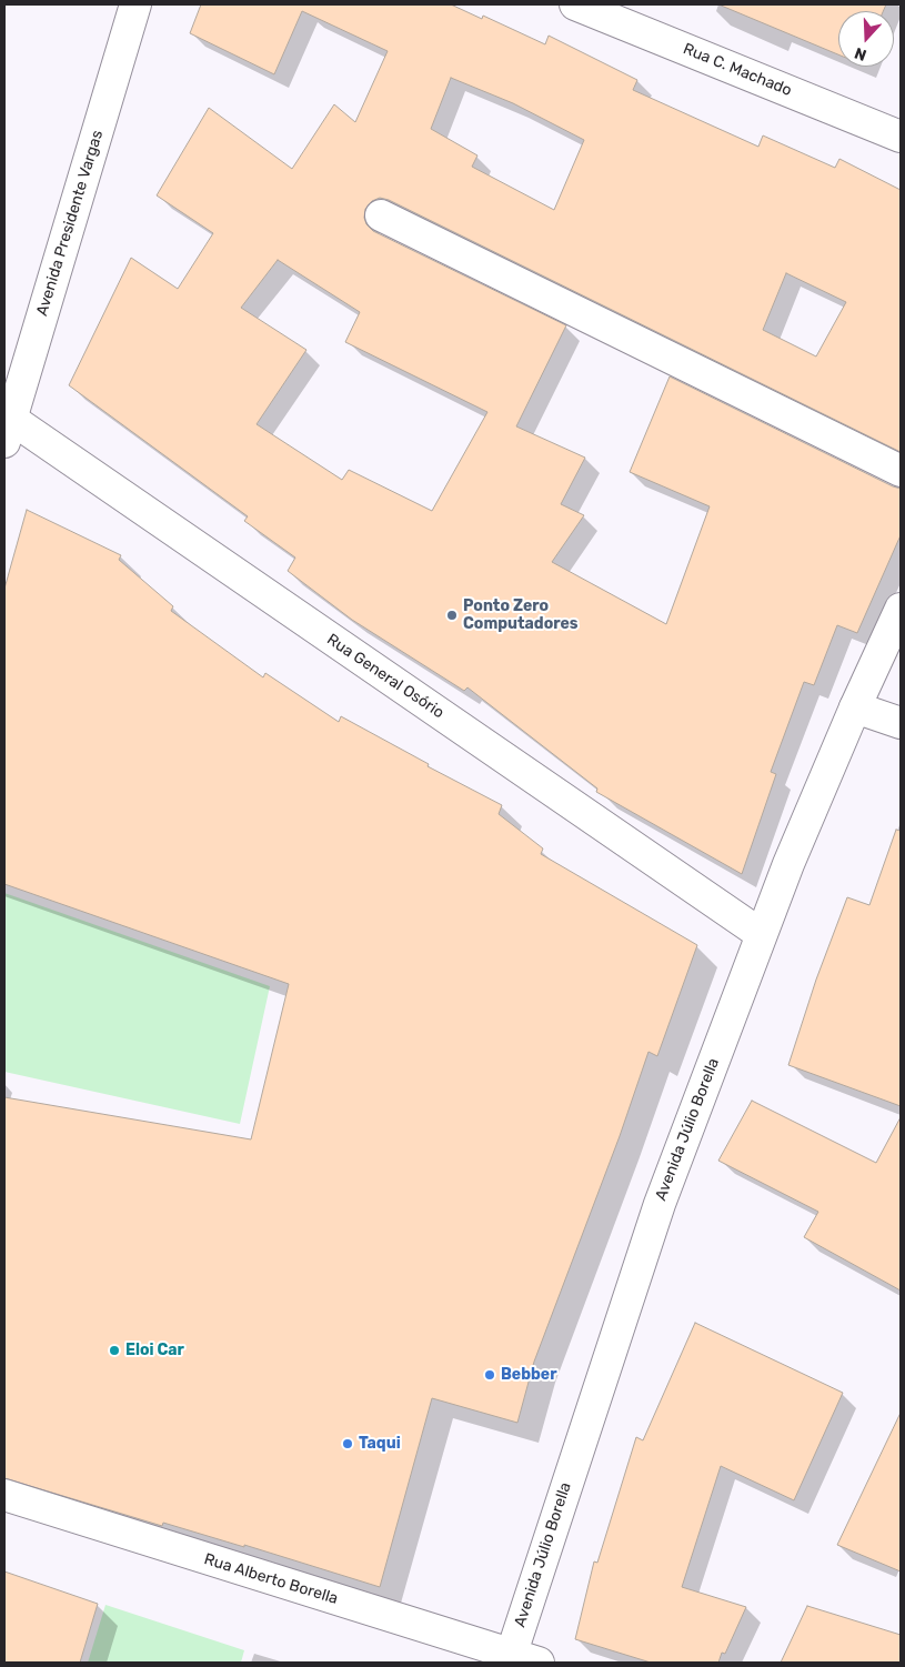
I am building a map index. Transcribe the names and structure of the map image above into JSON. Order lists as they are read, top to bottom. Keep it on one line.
{"streets":{"street":["Rua C. Machado","Avenida Presidente Vargas","Rua General Osório","Avenida Júlio Borella","Rua Alberto Borella"]},"crossings":[["Avenida Presidente Vargas","Rua General Osório"],["Rua General Osório","Avenida Júlio Borella"],["Avenida Júlio Borella","Rua Alberto Borella"]],"places":["Ponto Zero Computadores","Eloi Car","Bebber","Taqui"],"north":"bottom"}
